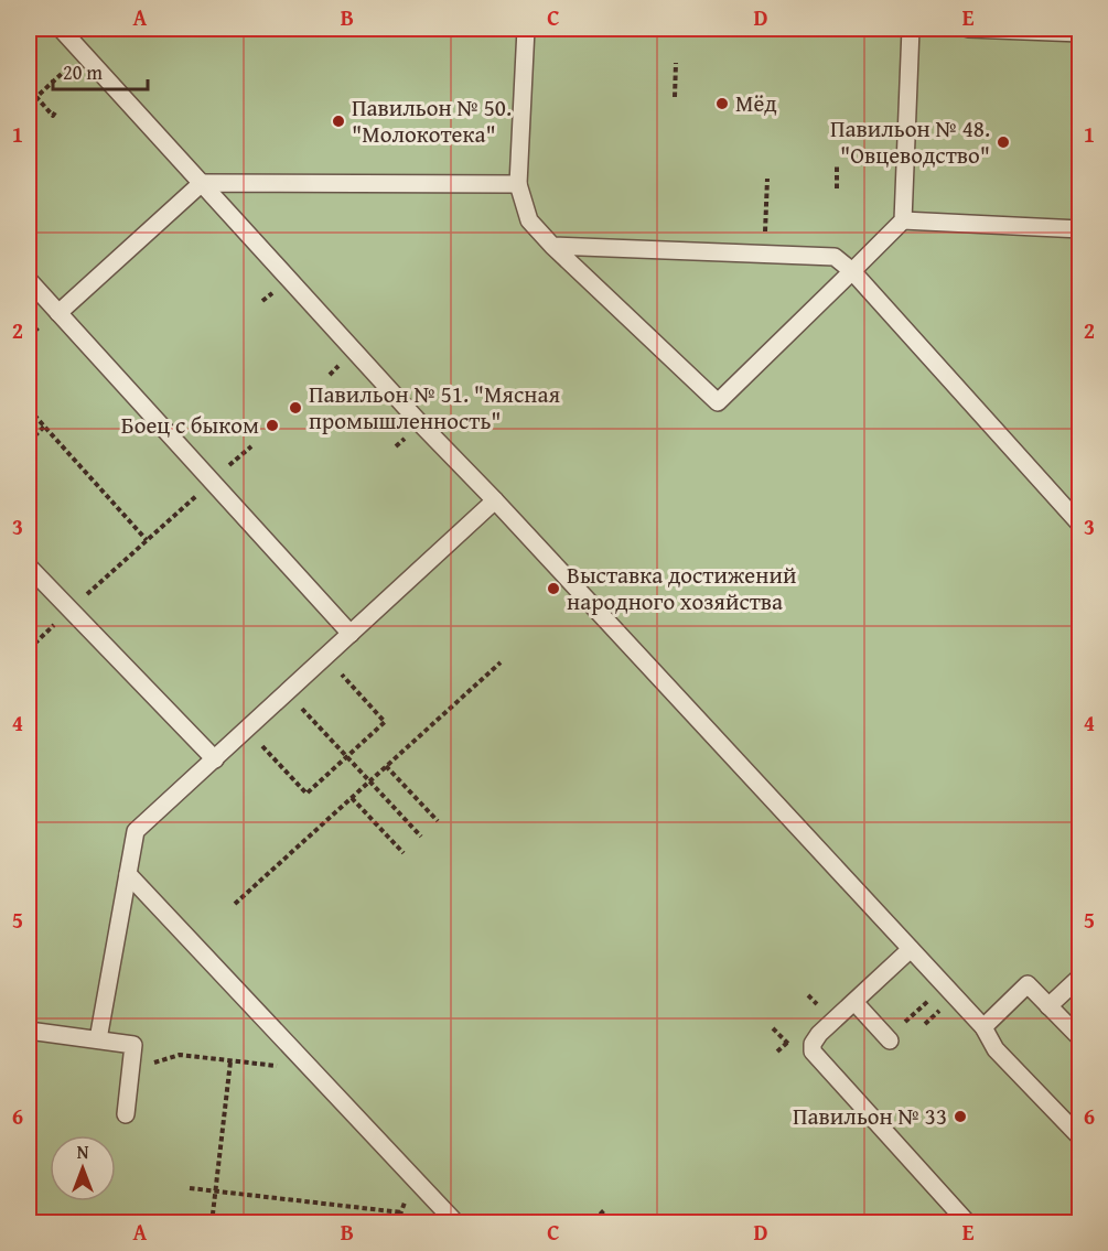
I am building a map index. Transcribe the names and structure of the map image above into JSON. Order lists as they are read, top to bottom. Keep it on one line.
{"places":["Мёд","Павильон № 50. \"Молокотека\"","Павильон № 48. \"Овцеводство\"","Павильон № 51. \"Мясная промышленность\"","Боец с быком","Выставка достижений народного хозяйства","Павильон № 33"],"scale_bar":"20 m","north":"top","grid":{"columns":["A","B","C","D","E"],"rows":["1","2","3","4","5","6"]}}
